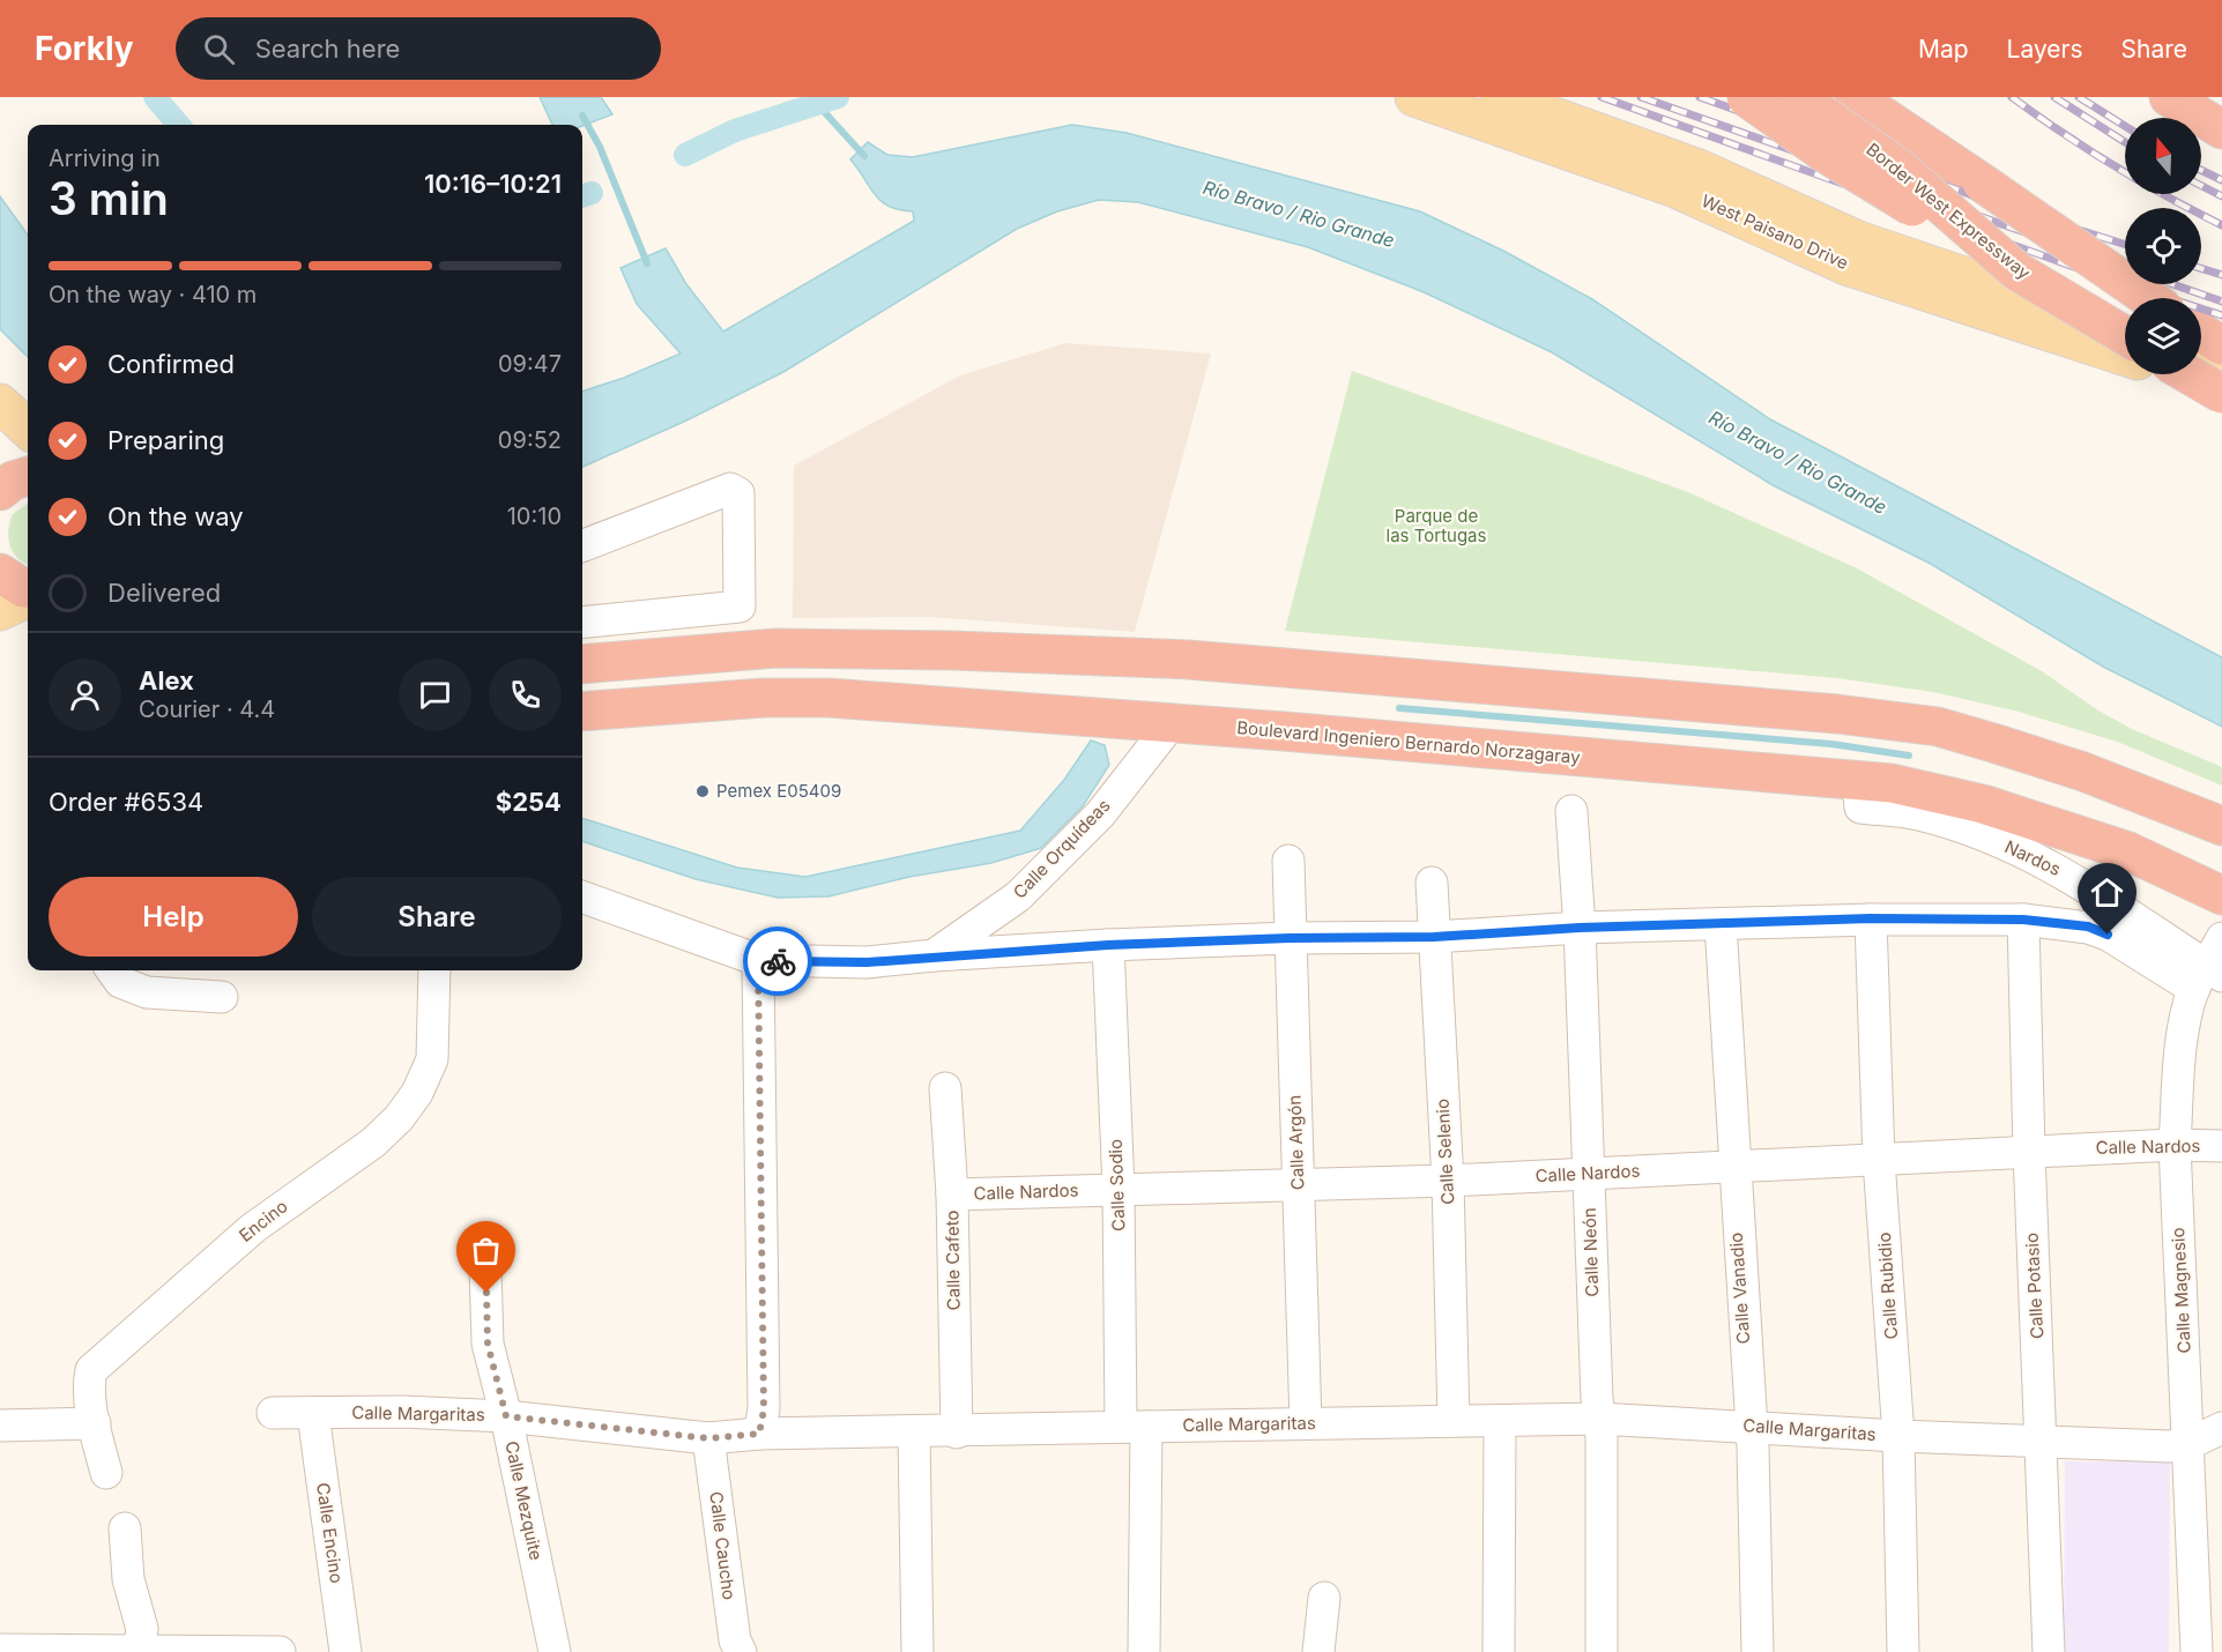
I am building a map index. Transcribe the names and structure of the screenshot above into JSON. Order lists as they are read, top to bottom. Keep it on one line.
{"streets":{"highway":["Border West Expressway","Boulevard Ingeniero Bernardo Norzagaray"],"main road":["West Paisano Drive"],"street":["Calle Orquídeas","Nardos","Calle Argón","Calle Nardos","Calle Selenio","Calle Sodio","Encino","Calle Neón","Calle Cafeto","Calle Rubidio","Calle Potasio","Calle Vanadio","Calle Magnesio","Calle Margaritas","Calle Mezquite","Calle Encino","Calle Caucho"]},"crossings":[["Boulevard Ingeniero Bernardo Norzagaray","Calle Orquídeas"],["Boulevard Ingeniero Bernardo Norzagaray","Nardos"],["Calle Orquídeas","Nardos"],["Calle Orquídeas","Calle Argón"],["Calle Orquídeas","Calle Selenio"],["Calle Orquídeas","Calle Sodio"],["Calle Orquídeas","Calle Neón"],["Calle Orquídeas","Calle Rubidio"],["Calle Orquídeas","Calle Potasio"],["Calle Orquídeas","Calle Vanadio"],["Calle Orquídeas","Calle Magnesio"],["Nardos","Calle Magnesio"],["Calle Argón","Calle Nardos"],["Calle Argón","Calle Margaritas"],["Calle Nardos","Calle Selenio"],["Calle Nardos","Calle Sodio"],["Calle Nardos","Calle Neón"],["Calle Nardos","Calle Cafeto"],["Calle Nardos","Calle Rubidio"],["Calle Nardos","Calle Potasio"],["Calle Nardos","Calle Vanadio"],["Calle Nardos","Calle Magnesio"],["Calle Selenio","Calle Margaritas"],["Calle Sodio","Calle Margaritas"],["Calle Neón","Calle Margaritas"],["Calle Cafeto","Calle Margaritas"],["Calle Rubidio","Calle Margaritas"],["Calle Potasio","Calle Margaritas"],["Calle Vanadio","Calle Margaritas"],["Calle Magnesio","Calle Margaritas"],["Calle Margaritas","Calle Mezquite"],["Calle Margaritas","Calle Encino"],["Calle Margaritas","Calle Caucho"]],"water":["Río Bravo / Rio Grande"],"parks":["Parque de las Tortugas"],"places":["Pemex E05409"],"north":"top","page":{"header":"Forkly","search":"Search here","nav":["Map","Layers","Share"],"heading":["3 min","Arriving in","10:16–10:21"],"panel":["Alex","Courier · 4.4","Order #6534","$254"],"bar":"On the way · 410 m","list":[["Confirmed","09:47"],["Preparing","09:52"],["On the way","10:10"],"Delivered"],"buttons":["Help","Share"]}}
